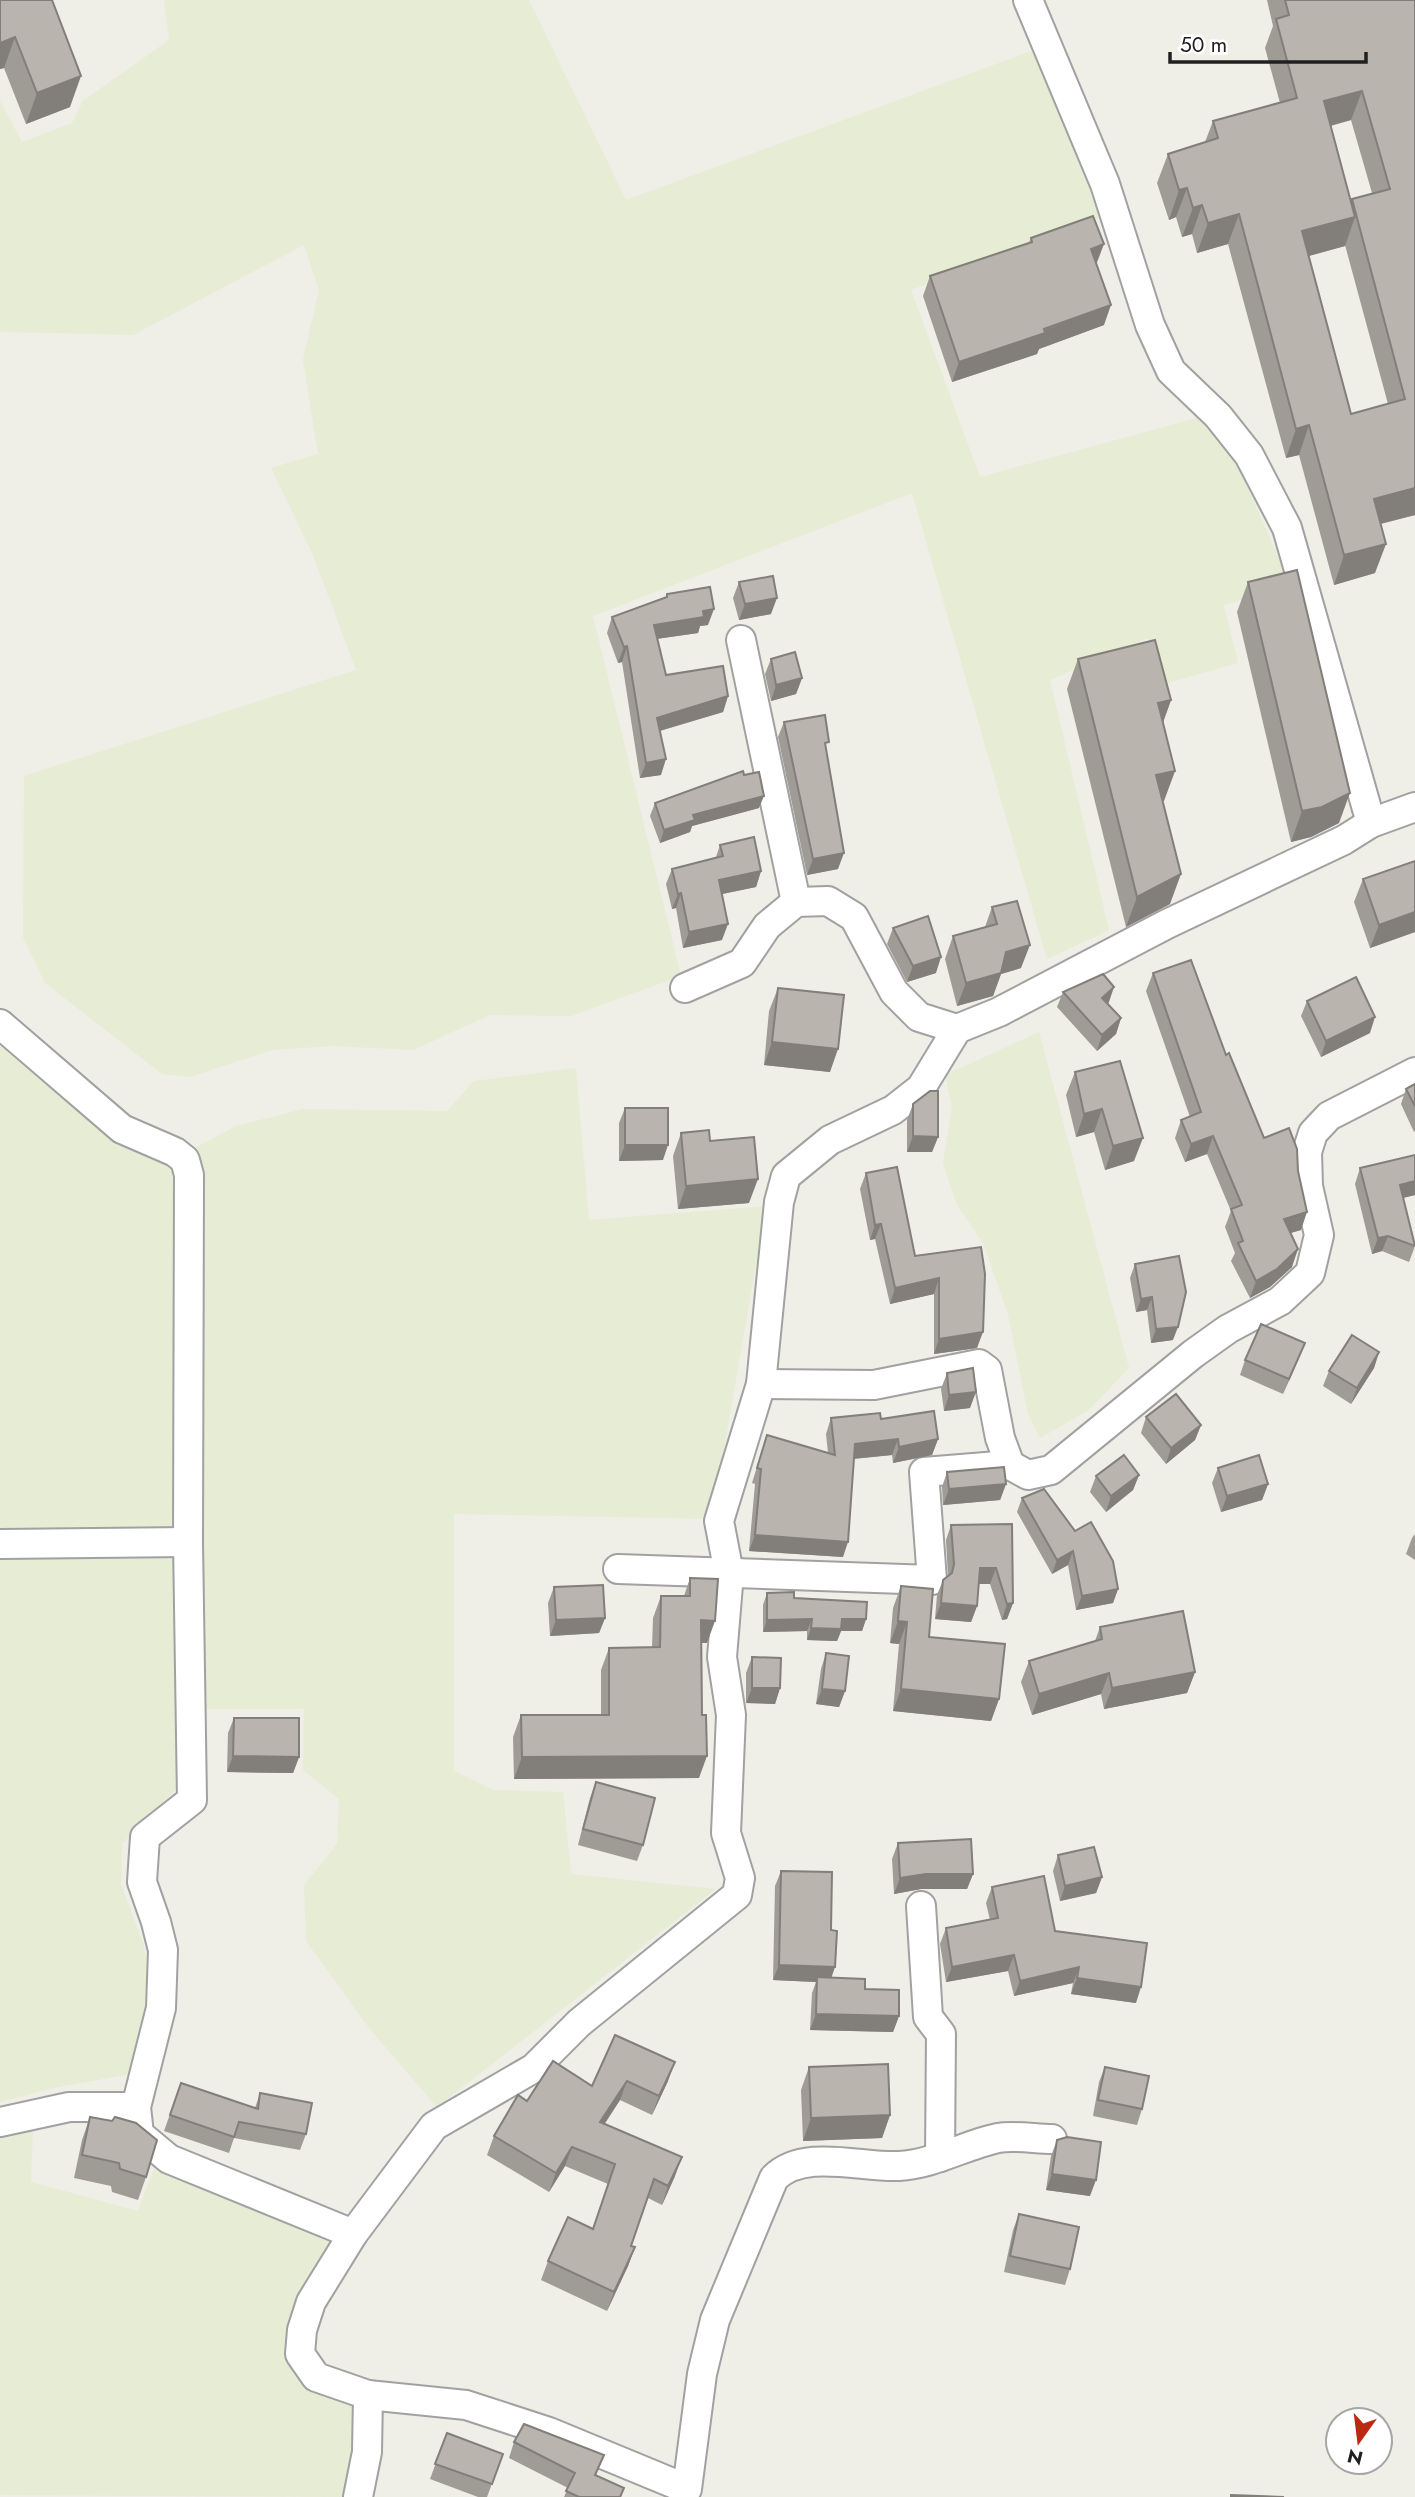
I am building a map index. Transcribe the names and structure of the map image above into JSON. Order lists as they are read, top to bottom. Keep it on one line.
{"scale_bar":"50 m","north":"bottom"}
